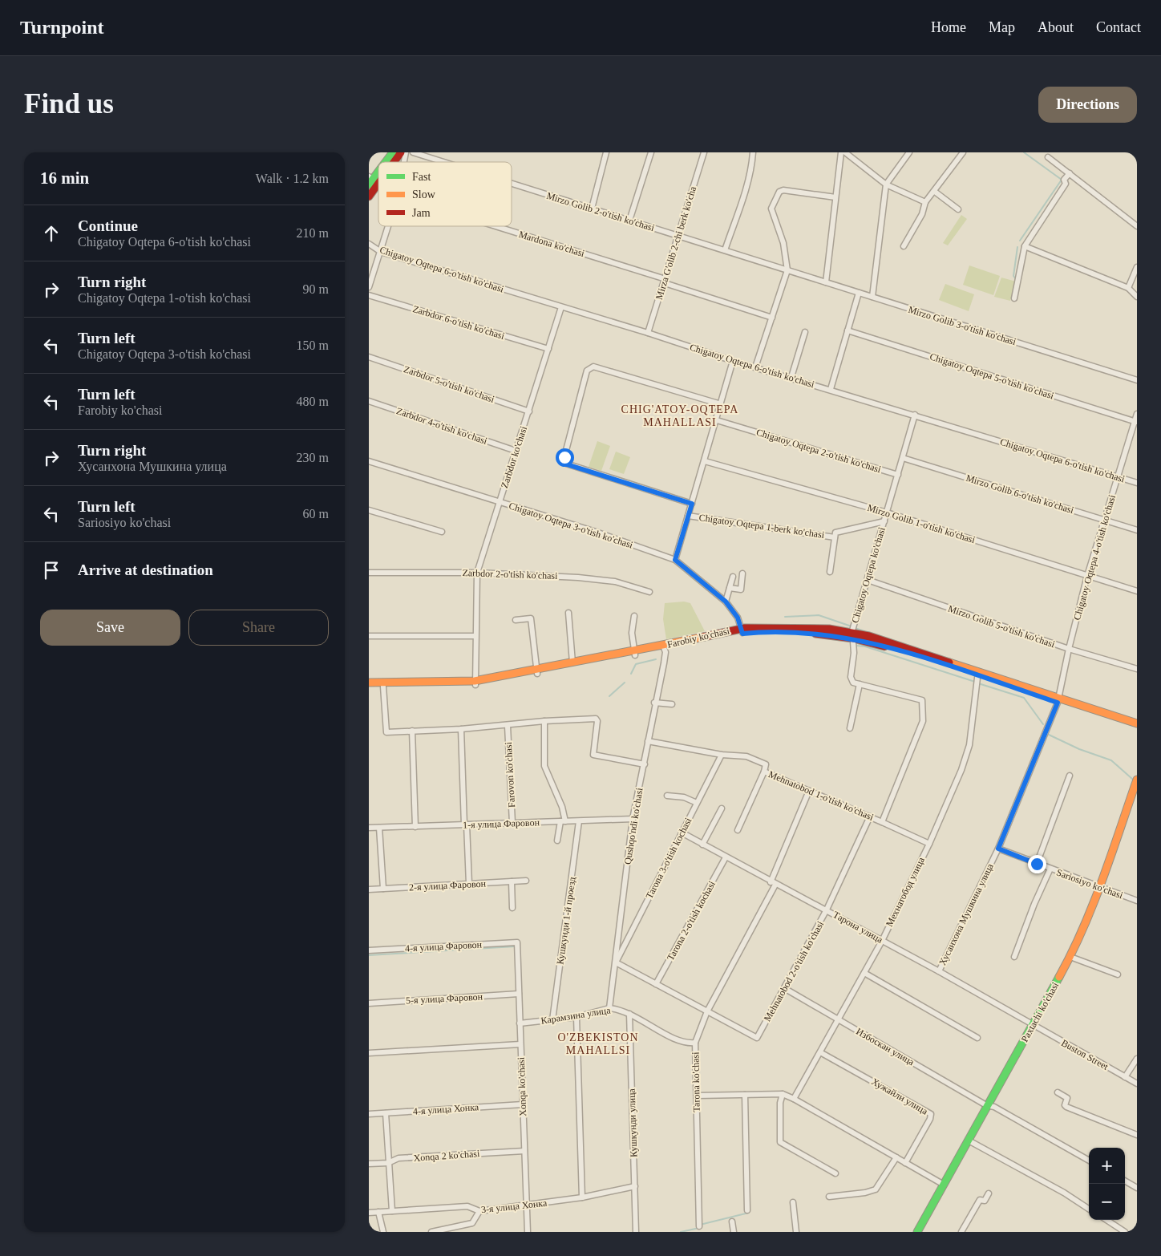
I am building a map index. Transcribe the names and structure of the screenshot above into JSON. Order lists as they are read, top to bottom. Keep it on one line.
{"streets":{"main road":["Farobiy ko'chasi","Paxtachi ko'chasi"],"street":["Mirzo Golib 2-o'tish ko'chasi","Mirza G'olib 2-chi berk ko'cha","Mardona ko'chasi","Chigatoy Oqtepa 6-o'tish ko'chasi","Zarbdor 6-o'tish ko'chasi","Mirzo Golib 3-o'tish ko'chasi","Chigatoy Oqtepa 5-o'tish ko'chasi","Zarbdor 5-o'tish ko'chasi","Zarbdor 4-o'tish ko'chasi","Chigatoy Oqtepa 2-o'tish ko'chasi","Zarbdor ko'chasi","Mirzo Golib 6-o'tish ko'chasi","Mirzo Golib 1-o'tish ko'chasi","Chigatoy Oqtepa 3-o'tish ko'chasi","Chigatoy Oqtepa 1-berk ko'chasi","Chigatoy Oqtepa 4-o'tish ko'chasi","Zarbdor 2-o'tish ko'chasi","Chigatoy Oqtepa ko'chasi","Mirzo Golib 5-o'tish ko'chasi","Farovon ko'chasi","Mehnatobod 1-o'tish ko'chasi","1-я улица Фаровон","Qushqo'ndi ko'chasi","Tarona 3-o'tish kochasi","Sariosiyo ko'chasi","2-я улица Фаровон","Мехнатобод улица","Хусанхона Мушкина улица","Кушкунди 1-й проезд","Tarona 2-o'tish kochasi","Тарона улица","4-я улица Фаровон","Mehnatobod 2-o'tish ko'chasi","5-я улица Фаровон","Карамзина улица","Избоскан улица","Buston Street","Tarona ko'chasi","Xonqa ko'chasi","Хужайли улица","4-я улица Хонка","Кушкунди улица","Xonqa 2 ko'chasi","3-я улица Хонка"]},"crossings":[["Mirzo Golib 2-o'tish ko'chasi","Mirza G'olib 2-chi berk ko'cha"],["Mirzo Golib 2-o'tish ko'chasi","Mirzo Golib 3-o'tish ko'chasi"],["Mirza G'olib 2-chi berk ko'cha","Mardona ko'chasi"],["Mirza G'olib 2-chi berk ko'cha","Chigatoy Oqtepa 6-o'tish ko'chasi"],["Chigatoy Oqtepa 6-o'tish ko'chasi","Zarbdor ko'chasi"],["Chigatoy Oqtepa 6-o'tish ko'chasi","Chigatoy Oqtepa 4-o'tish ko'chasi"],["Chigatoy Oqtepa 6-o'tish ko'chasi","Chigatoy Oqtepa ko'chasi"],["Zarbdor 6-o'tish ko'chasi","Zarbdor ko'chasi"],["Chigatoy Oqtepa 5-o'tish ko'chasi","Chigatoy Oqtepa 4-o'tish ko'chasi"],["Zarbdor 5-o'tish ko'chasi","Zarbdor ko'chasi"],["Zarbdor 4-o'tish ko'chasi","Zarbdor ko'chasi"],["Chigatoy Oqtepa 2-o'tish ko'chasi","Chigatoy Oqtepa ko'chasi"],["Zarbdor ko'chasi","Chigatoy Oqtepa 3-o'tish ko'chasi"],["Zarbdor ko'chasi","Zarbdor 2-o'tish ko'chasi"],["Zarbdor ko'chasi","Farobiy ko'chasi"],["Mirzo Golib 6-o'tish ko'chasi","Chigatoy Oqtepa 4-o'tish ko'chasi"],["Mirzo Golib 6-o'tish ko'chasi","Chigatoy Oqtepa ko'chasi"],["Mirzo Golib 1-o'tish ko'chasi","Chigatoy Oqtepa 4-o'tish ko'chasi"],["Mirzo Golib 1-o'tish ko'chasi","Chigatoy Oqtepa ko'chasi"],["Chigatoy Oqtepa 3-o'tish ko'chasi","Farobiy ko'chasi"],["Chigatoy Oqtepa 1-berk ko'chasi","Chigatoy Oqtepa ko'chasi"],["Chigatoy Oqtepa 4-o'tish ko'chasi","Mirzo Golib 5-o'tish ko'chasi"],["Chigatoy Oqtepa 4-o'tish ko'chasi","Farobiy ko'chasi"],["Chigatoy Oqtepa 4-o'tish ko'chasi","Хусанхона Мушкина улица"],["Chigatoy Oqtepa ko'chasi","Mirzo Golib 5-o'tish ko'chasi"],["Chigatoy Oqtepa ko'chasi","Farobiy ko'chasi"],["Farobiy ko'chasi","Qushqo'ndi ko'chasi"],["Farobiy ko'chasi","Мехнатобод улица"],["Farobiy ko'chasi","Хусанхона Мушкина улица"],["Farovon ko'chasi","1-я улица Фаровон"],["Mehnatobod 1-o'tish ko'chasi","Qushqo'ndi ko'chasi"],["Mehnatobod 1-o'tish ko'chasi","Tarona 3-o'tish kochasi"],["Mehnatobod 1-o'tish ko'chasi","Мехнатобод улица"],["Mehnatobod 1-o'tish ko'chasi","Mehnatobod 2-o'tish ko'chasi"],["Mehnatobod 1-o'tish ko'chasi","Tarona ko'chasi"],["1-я улица Фаровон","Qushqo'ndi ko'chasi"],["1-я улица Фаровон","Кушкунди 1-й проезд"],["Qushqo'ndi ko'chasi","Tarona 3-o'tish kochasi"],["Qushqo'ndi ko'chasi","Карамзина улица"],["Tarona 3-o'tish kochasi","Тарона улица"],["Sariosiyo ko'chasi","Хусанхона Мушкина улица"],["Sariosiyo ko'chasi","Paxtachi ko'chasi"],["Мехнатобод улица","Тарона улица"],["Мехнатобод улица","Избоскан улица"],["Мехнатобод улица","Хужайли улица"],["Хусанхона Мушкина улица","Тарона улица"],["Кушкунди 1-й проезд","Карамзина улица"],["Tarona 2-o'tish kochasi","Тарона улица"],["Тарона улица","Mehnatobod 2-o'tish ko'chasi"],["Тарона улица","Paxtachi ko'chasi"],["Тарона улица","Buston Street"],["Тарона улица","Tarona ko'chasi"],["4-я улица Фаровон","Xonqa ko'chasi"],["Mehnatobod 2-o'tish ko'chasi","Избоскан улица"],["Mehnatobod 2-o'tish ko'chasi","Tarona ko'chasi"],["5-я улица Фаровон","Xonqa ko'chasi"],["Paxtachi ko'chasi","Избоскан улица"],["Paxtachi ko'chasi","Buston Street"],["Карамзина улица","Tarona ko'chasi"],["Карамзина улица","Xonqa ko'chasi"],["Карамзина улица","Кушкунди улица"],["Xonqa ko'chasi","4-я улица Хонка"],["Xonqa ko'chasi","Xonqa 2 ko'chasi"],["Xonqa ko'chasi","3-я улица Хонка"],["Кушкунди улица","3-я улица Хонка"]],"districts":["CHIG'ATOY-OQTEPA MAHALLASI","O'ZBEKISTON MAHALLSI"],"legend":["Fast","Slow","Jam"],"page":{"header":"Turnpoint","nav":["Home","Map","About","Contact"],"buttons":["Directions",["Save","Share"]],"title":"Find us","heading":["16 min","Walk · 1.2 km"],"list":[["Continue","Chigatoy Oqtepa 6-o'tish ko'chasi","210 m"],["Turn right","Chigatoy Oqtepa 1-o'tish ko'chasi","90 m"],["Turn left","Chigatoy Oqtepa 3-o'tish ko'chasi","150 m"],["Turn left","Farobiy ko'chasi","480 m"],["Turn right","Хусанхона Мушкина улица","230 m"],["Turn left","Sariosiyo ko'chasi","60 m"],"Arrive at destination"],"map_buttons":["+","−"]}}
